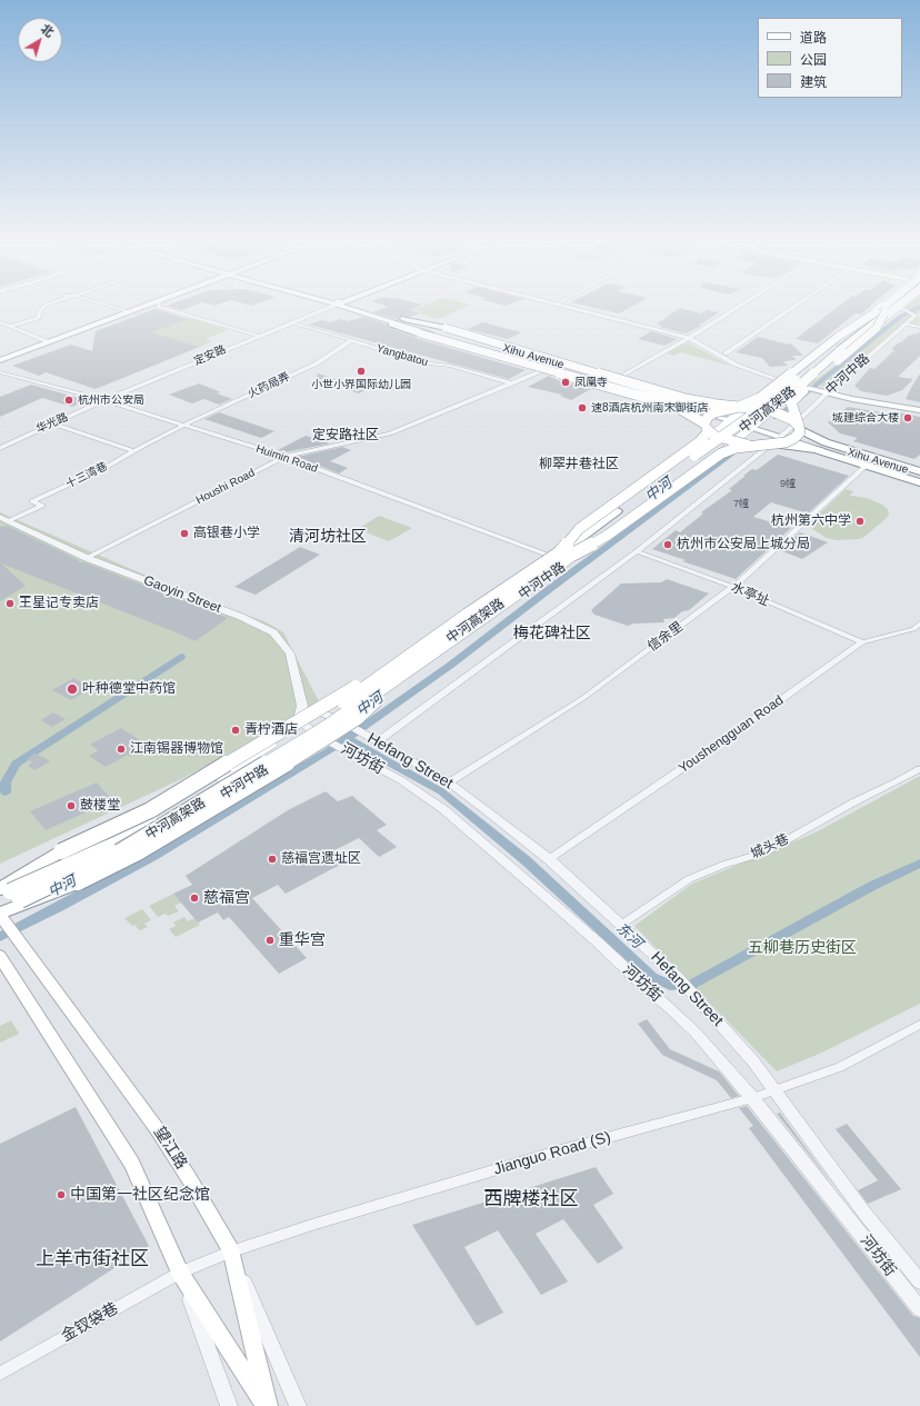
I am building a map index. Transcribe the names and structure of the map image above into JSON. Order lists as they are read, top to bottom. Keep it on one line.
{"streets":{"highway":["中河高架路"],"main road":["Xihu Avenue","中河中路","望江路"],"street":["定安路","Yangbatou","火药局弄","华光路","Huimin Road","十三湾巷","Houshi Road","Gaoyin Street","水亭址","信余里","Youshengguan Road","河坊街","Hefang Street","城头巷","Jianguo Road (S)","金钗袋巷"]},"crossings":[["定安路","Yangbatou"],["定安路","华光路"],["定安路","Huimin Road"],["Yangbatou","火药局弄"],["Yangbatou","Houshi Road"],["Xihu Avenue","中河中路"],["中河中路","中河高架路"],["中河中路","Huimin Road"],["中河中路","Gaoyin Street"],["中河中路","水亭址"],["中河中路","河坊街"],["中河中路","Hefang Street"],["中河中路","望江路"],["火药局弄","Huimin Road"],["火药局弄","十三湾巷"],["中河高架路","Huimin Road"],["华光路","Huimin Road"],["Huimin Road","十三湾巷"],["Huimin Road","Houshi Road"],["十三湾巷","Gaoyin Street"],["Houshi Road","Gaoyin Street"],["Gaoyin Street","河坊街"],["Gaoyin Street","Hefang Street"],["水亭址","信余里"],["水亭址","Youshengguan Road"],["信余里","Hefang Street"],["Youshengguan Road","Hefang Street"],["河坊街","Jianguo Road (S)"],["Hefang Street","城头巷"],["Hefang Street","Jianguo Road (S)"],["望江路","Jianguo Road (S)"],["Jianguo Road (S)","金钗袋巷"]],"districts":["定安路社区","柳翠井巷社区","清河坊社区","梅花碑社区","西牌楼社区","上羊市街社区"],"water":["中河","东河"],"parks":["五柳巷历史街区"],"places":["小世小界国际幼儿园","凤凰寺","杭州市公安局","速8酒店杭州南宋御街店","城建综合大楼","杭州第六中学","高银巷小学","杭州市公安局上城分局","王星记专卖店","叶种德堂中药馆","青柠酒店","江南锡器博物馆","鼓楼堂","慈福宫遗址区","慈福宫","重华宫","中国第一社区纪念馆"],"house_numbers":["9幢","7幢"],"legend":["道路","公园","建筑"],"north":"top right"}
